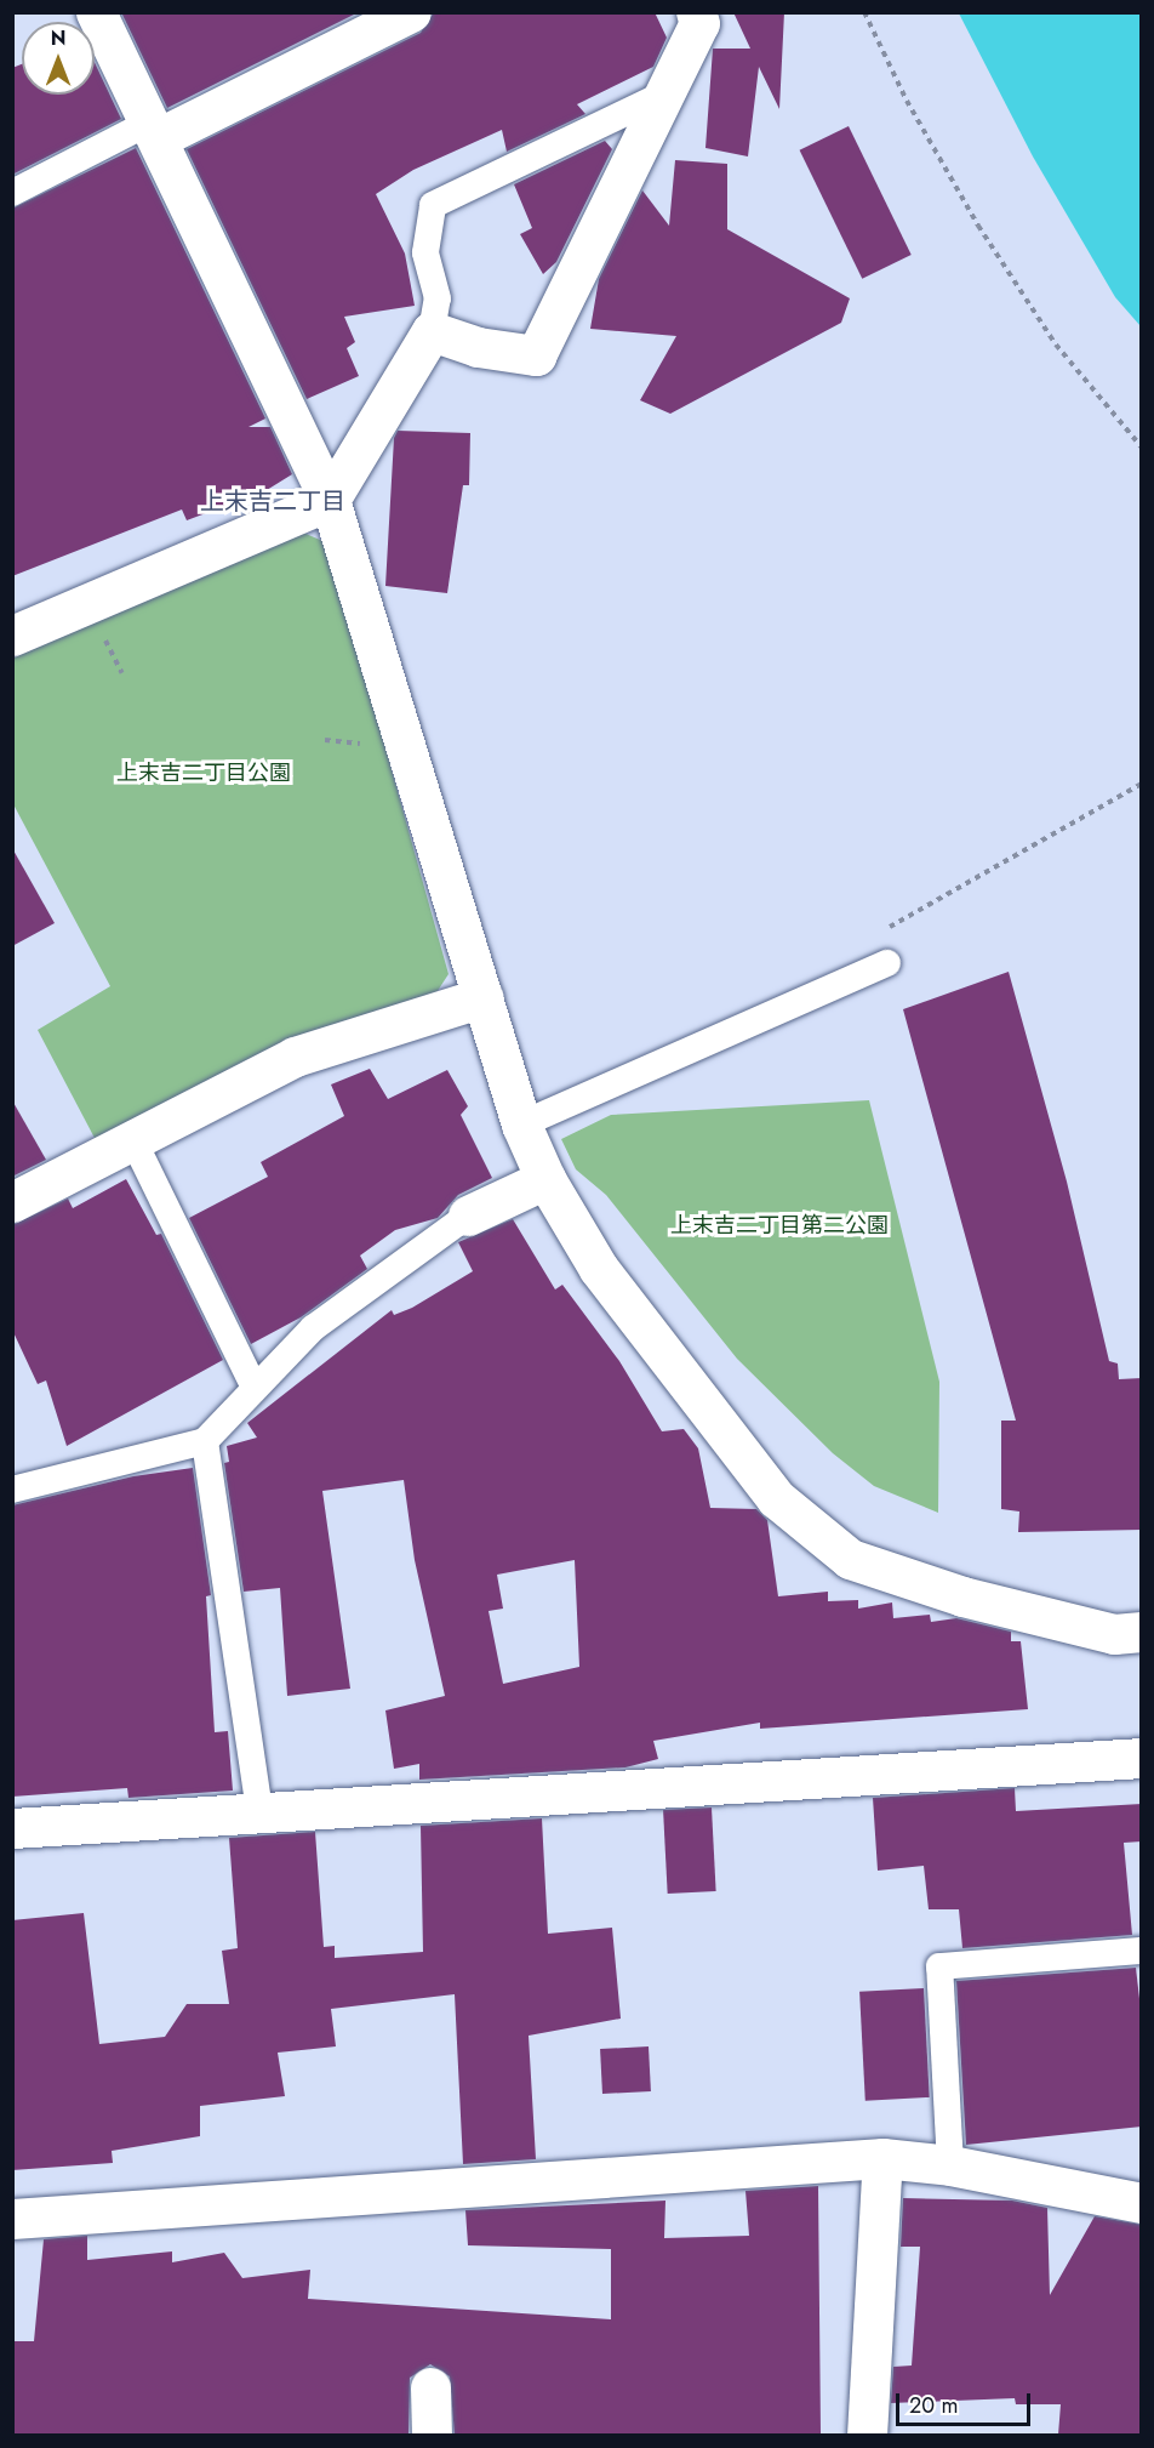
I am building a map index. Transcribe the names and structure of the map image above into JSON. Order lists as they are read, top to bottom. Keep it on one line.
{"districts":["上末吉二丁目"],"parks":["上末吉二丁目公園","上末吉二丁目第二公園"],"scale_bar":"20 m","north":"top"}
